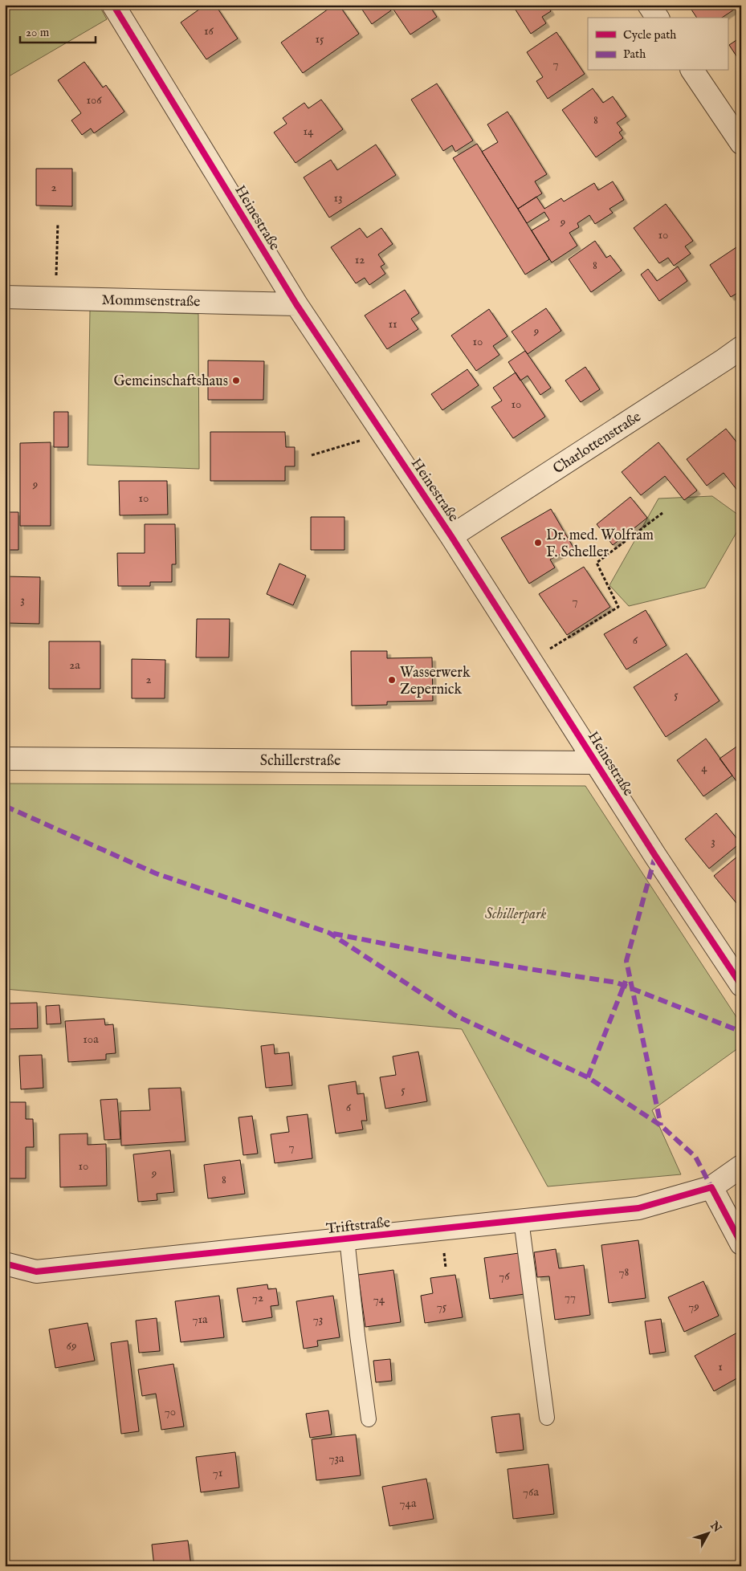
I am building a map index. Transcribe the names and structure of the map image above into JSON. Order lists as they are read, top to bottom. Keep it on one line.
{"streets":{"street":["Heinestraße","Mommsenstraße","Charlottenstraße","Schillerstraße","Triftstraße"]},"crossings":[["Heinestraße","Mommsenstraße"],["Heinestraße","Charlottenstraße"],["Heinestraße","Schillerstraße"]],"parks":["Schillerpark"],"places":["Gemeinschaftshaus","Dr. med. Wolfram F. Scheller","Wasserwerk Zepernick"],"house_numbers":["16","15","7","106","8","14","2","13","9","10","12","8","11","9","10","10","9","10","3","7","6","2a","2","5","4","3","10a","5","6","7","10","9","8","78","76","77","72","74","75","79","71a","73","69","1","70","73a","71","76a","74a"],"legend":["Cycle path","Path"],"scale_bar":"20 m","north":"top right"}
